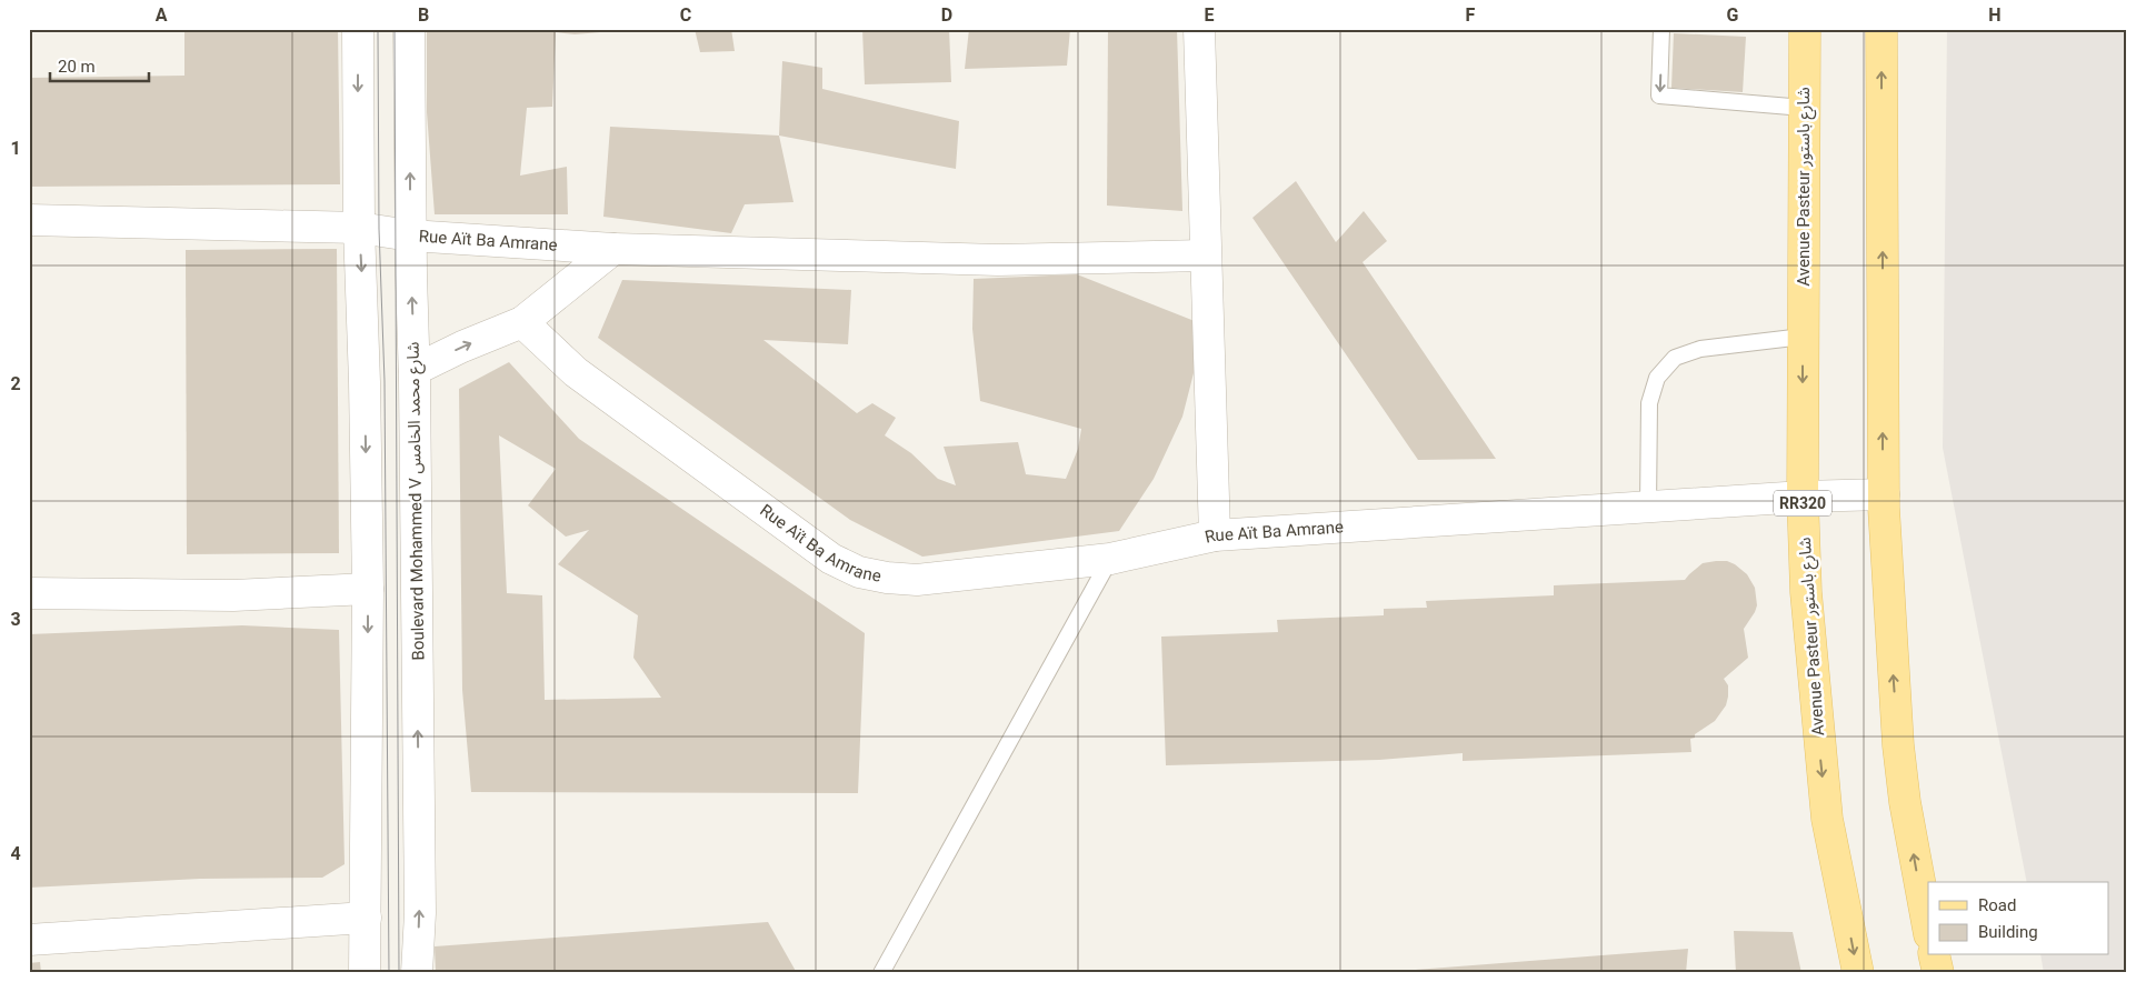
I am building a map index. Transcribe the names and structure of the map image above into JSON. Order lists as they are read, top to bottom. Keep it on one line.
{"streets":{"main road":["Avenue Pasteur شارع باستور","RR320"],"street":["Rue Aït Ba Amrane","Boulevard Mohammed V شارع محمد الخامس"]},"crossings":[["Avenue Pasteur شارع باستور","Rue Aït Ba Amrane"],["Rue Aït Ba Amrane","Boulevard Mohammed V شارع محمد الخامس"]],"legend":["Road","Building"],"scale_bar":"20 m","grid":{"columns":["A","B","C","D","E","F","G","H"],"rows":["1","2","3","4"]}}
